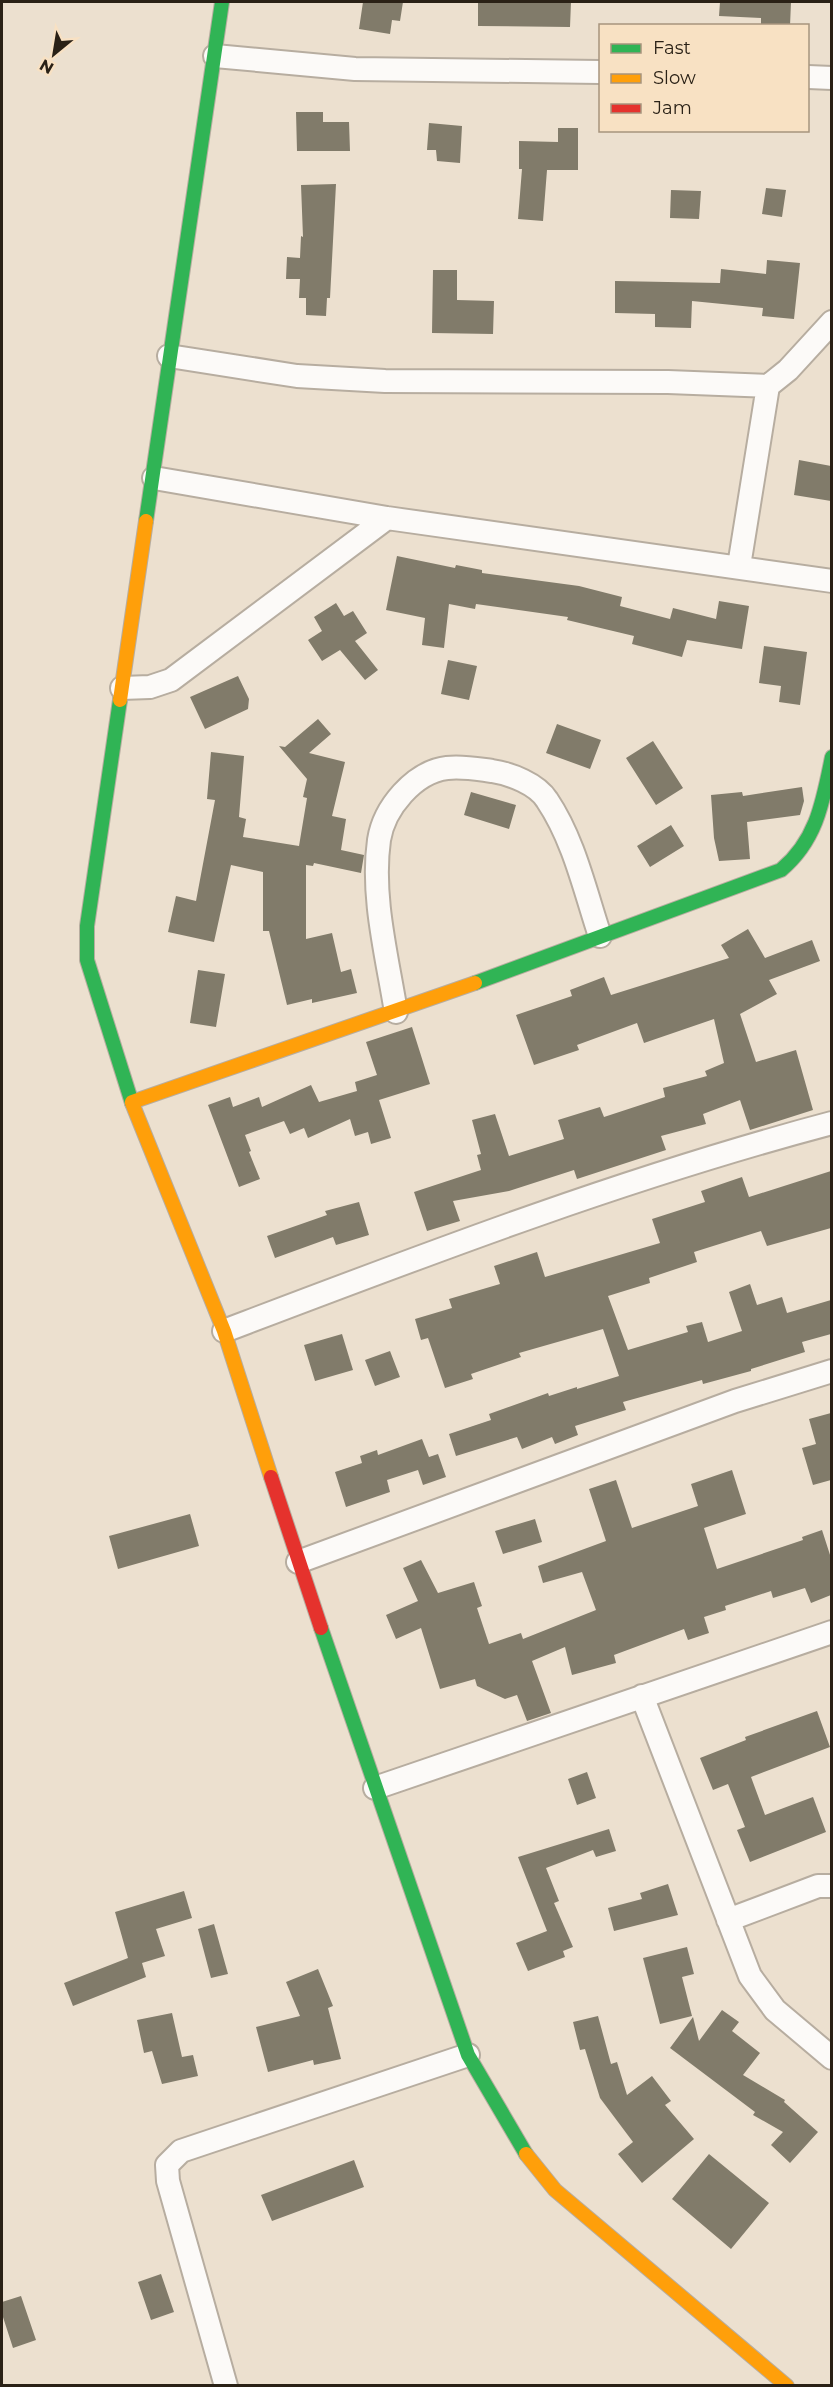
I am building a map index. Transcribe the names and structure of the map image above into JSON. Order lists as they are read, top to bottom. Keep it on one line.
{"legend":["Fast","Slow","Jam"],"north":"bottom left"}
